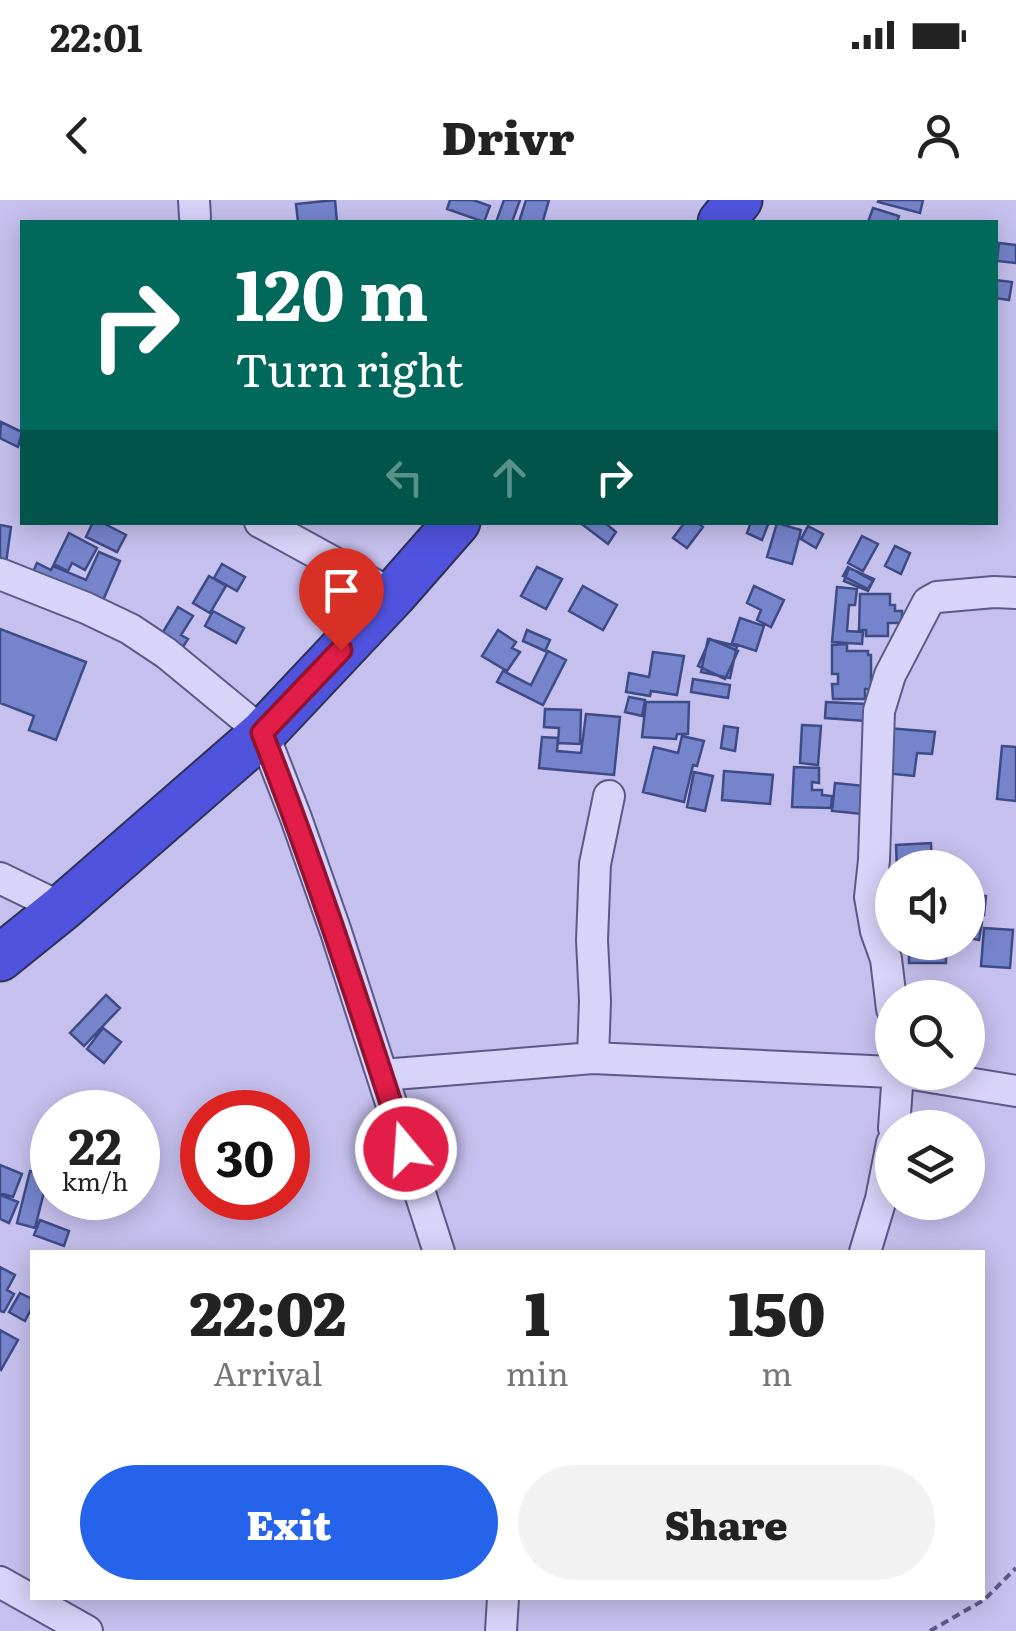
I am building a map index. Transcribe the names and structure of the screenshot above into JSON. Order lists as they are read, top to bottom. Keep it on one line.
{"page":{"status":"22:01","header":"Drivr","turn":["120 m","Turn right"],"speed":"22 km/h","limit":"30","eta":["22:02","Arrival","1","min","150","m"],"buttons":["Exit","Share"]}}
